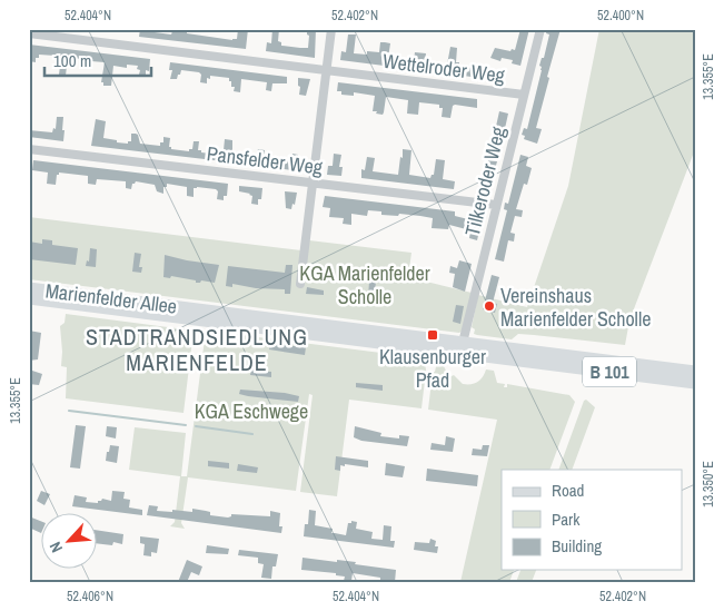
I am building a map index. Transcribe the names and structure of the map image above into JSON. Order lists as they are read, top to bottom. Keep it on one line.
{"streets":{"main road":["Marienfelder Allee","B 101"],"street":["Wettelroder Weg","Pansfelder Weg","Tilkeroder Weg"]},"crossings":[["Wettelroder Weg","Tilkeroder Weg"],["Pansfelder Weg","Tilkeroder Weg"],["Tilkeroder Weg","Marienfelder Allee"],["Marienfelder Allee","B 101"]],"districts":["STADTRANDSIEDLUNG MARIENFELDE"],"parks":["KGA Marienfelder Scholle","KGA Eschwege"],"places":{"other":["Vereinshaus Marienfelder Scholle"],"transit":["Klausenburger Pfad"]},"legend":["Road","Park","Building"],"scale_bar":"100 m","north":"bottom left","coordinates":["52.404°N","52.402°N","52.400°N","13.355°E","13.350°E","52.406°N"]}
